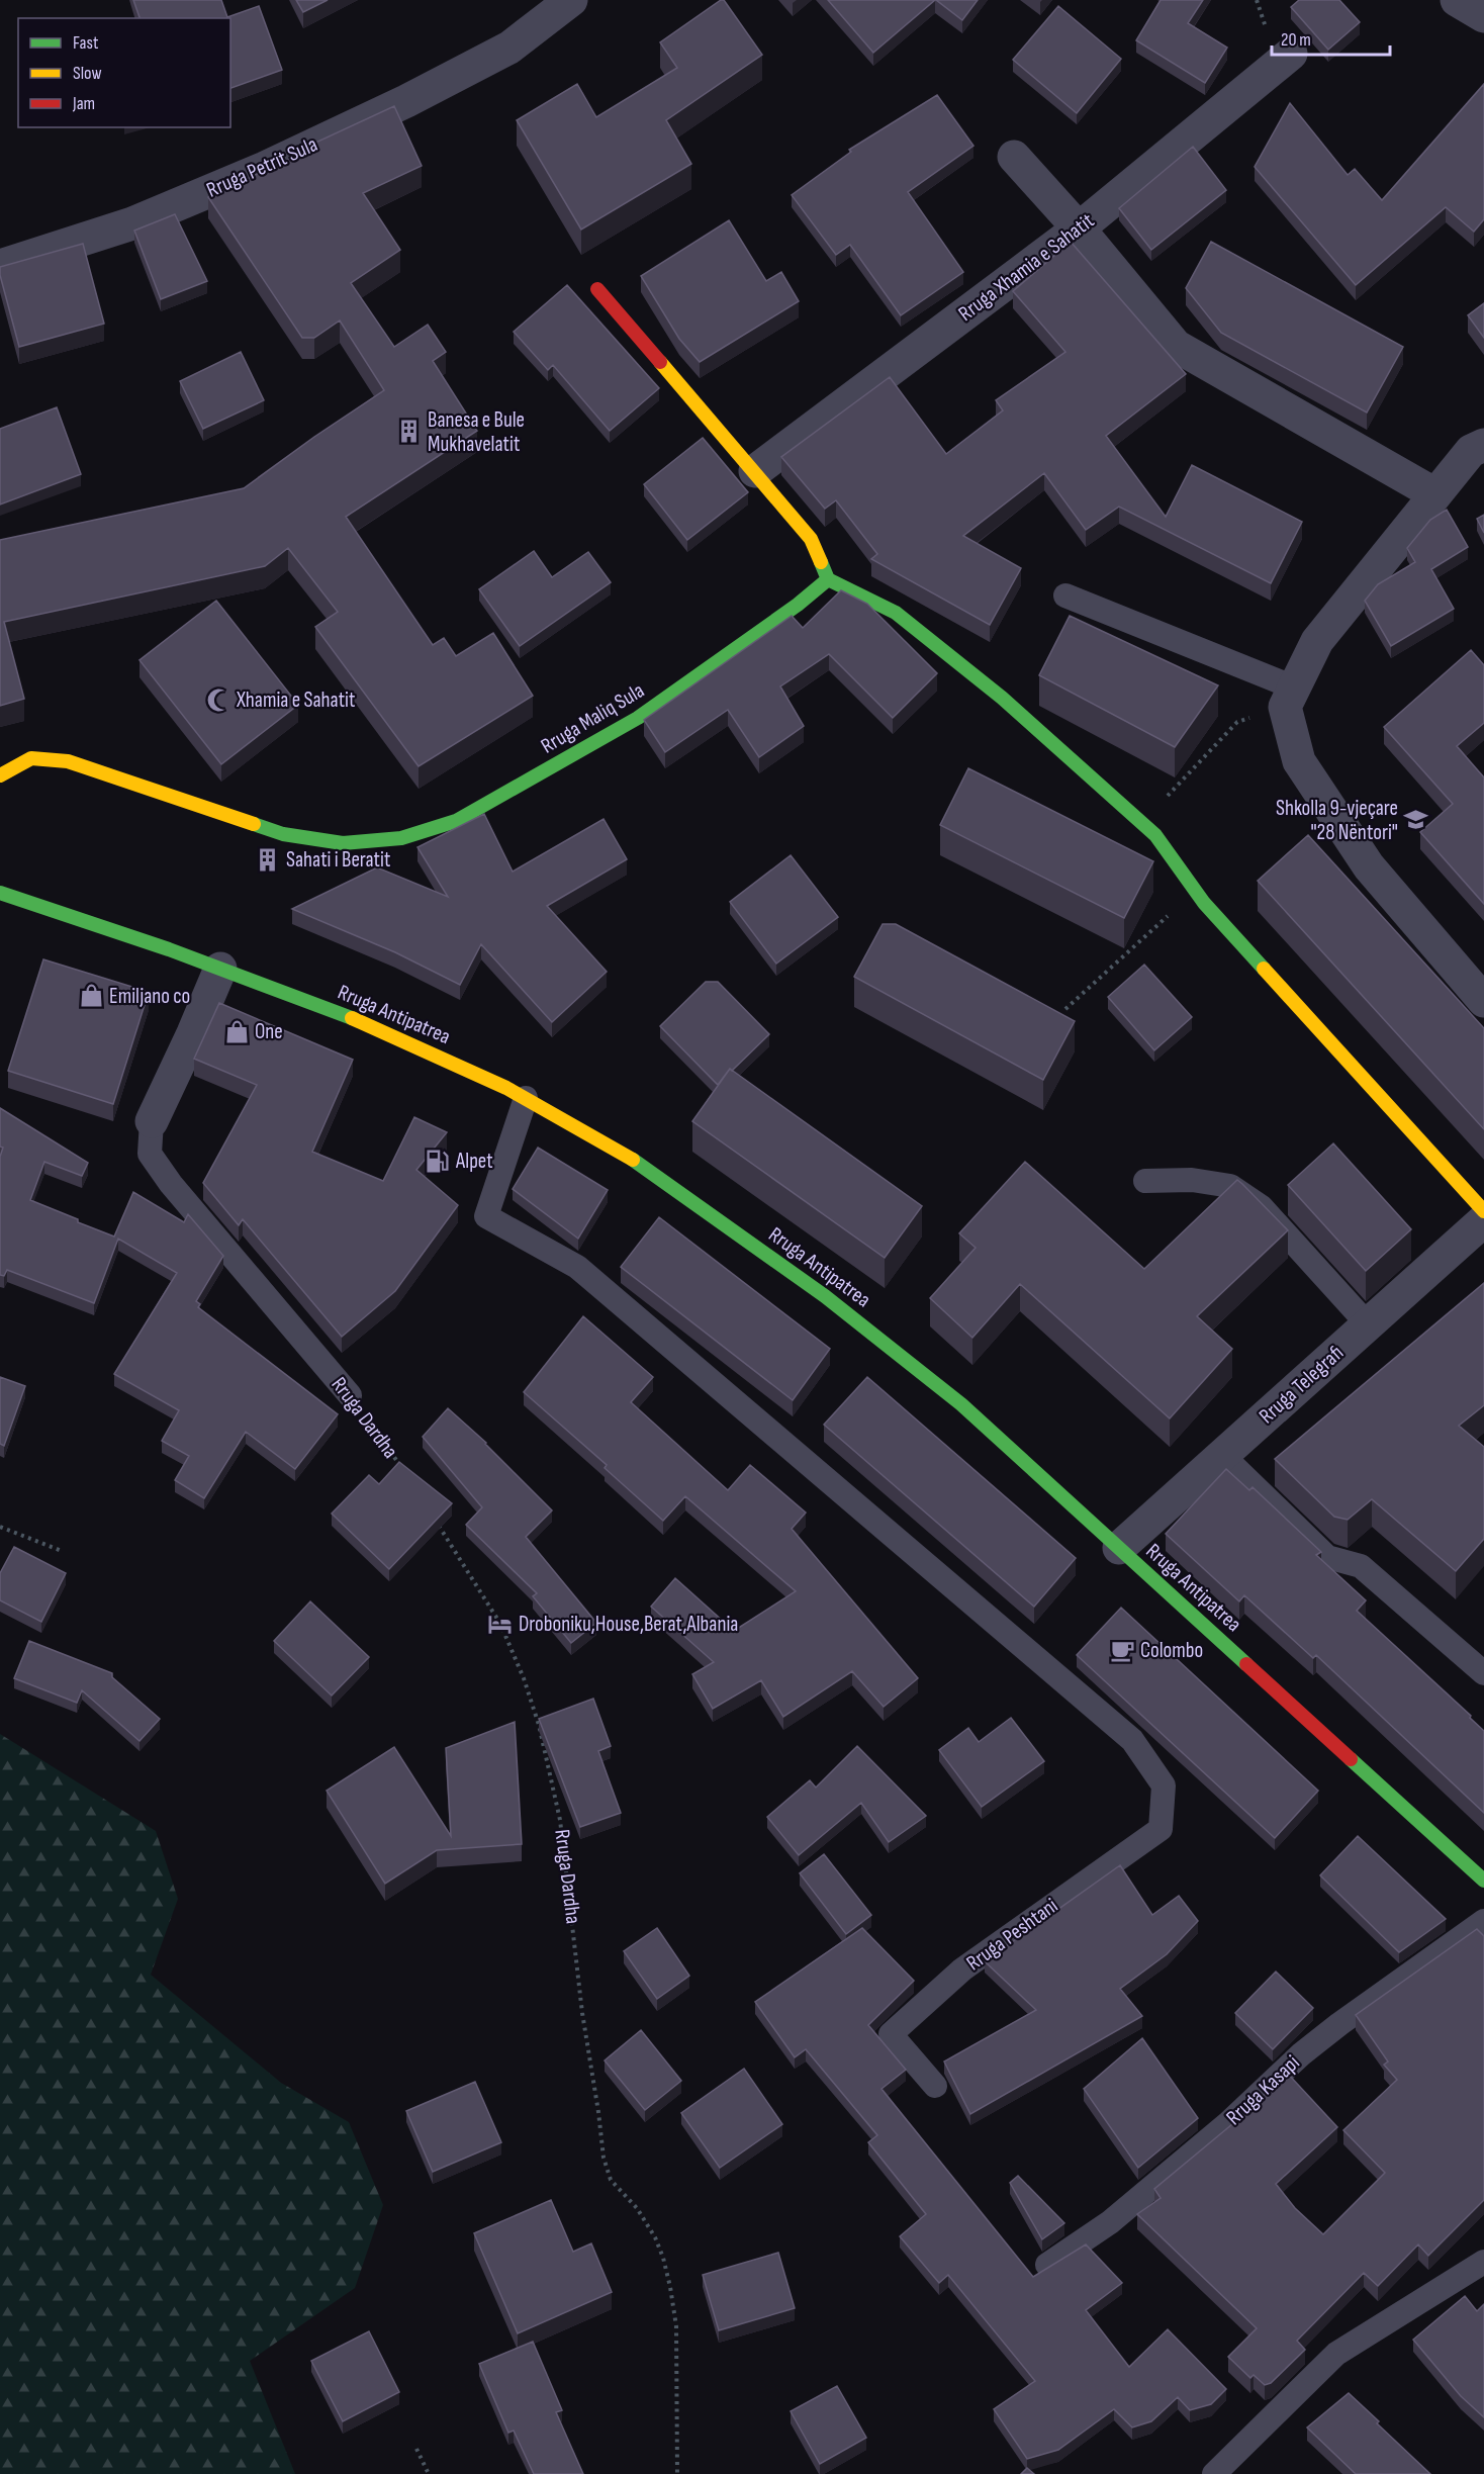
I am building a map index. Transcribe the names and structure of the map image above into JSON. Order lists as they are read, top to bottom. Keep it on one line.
{"streets":{"street":["Rruga Petrit Sula","Rruga Xhamia e Sahatit","Rruga Maliq Sula","Rruga Antipatrea","Rruga Telegrafi","Rruga Dardha"],"lane":["Rruga Peshtani","Rruga Kasapi"]},"crossings":[["Rruga Antipatrea","Rruga Telegrafi"],["Rruga Antipatrea","Rruga Dardha"],["Rruga Antipatrea","Rruga Peshtani"]],"places":{"building":["Banesa e Bule Mukhavelatit","Sahati i Beratit"],"mosque":["Xhamia e Sahatit"],"school or university":["Shkolla 9-vjeçare \"28 Nëntori\""],"shop":["Emiljano co","One"],"fuel station":["Alpet"],"hotel":["Droboniku,House,Berat,Albania"],"cafe":["Colombo"]},"legend":["Fast","Slow","Jam"],"scale_bar":"20 m"}
